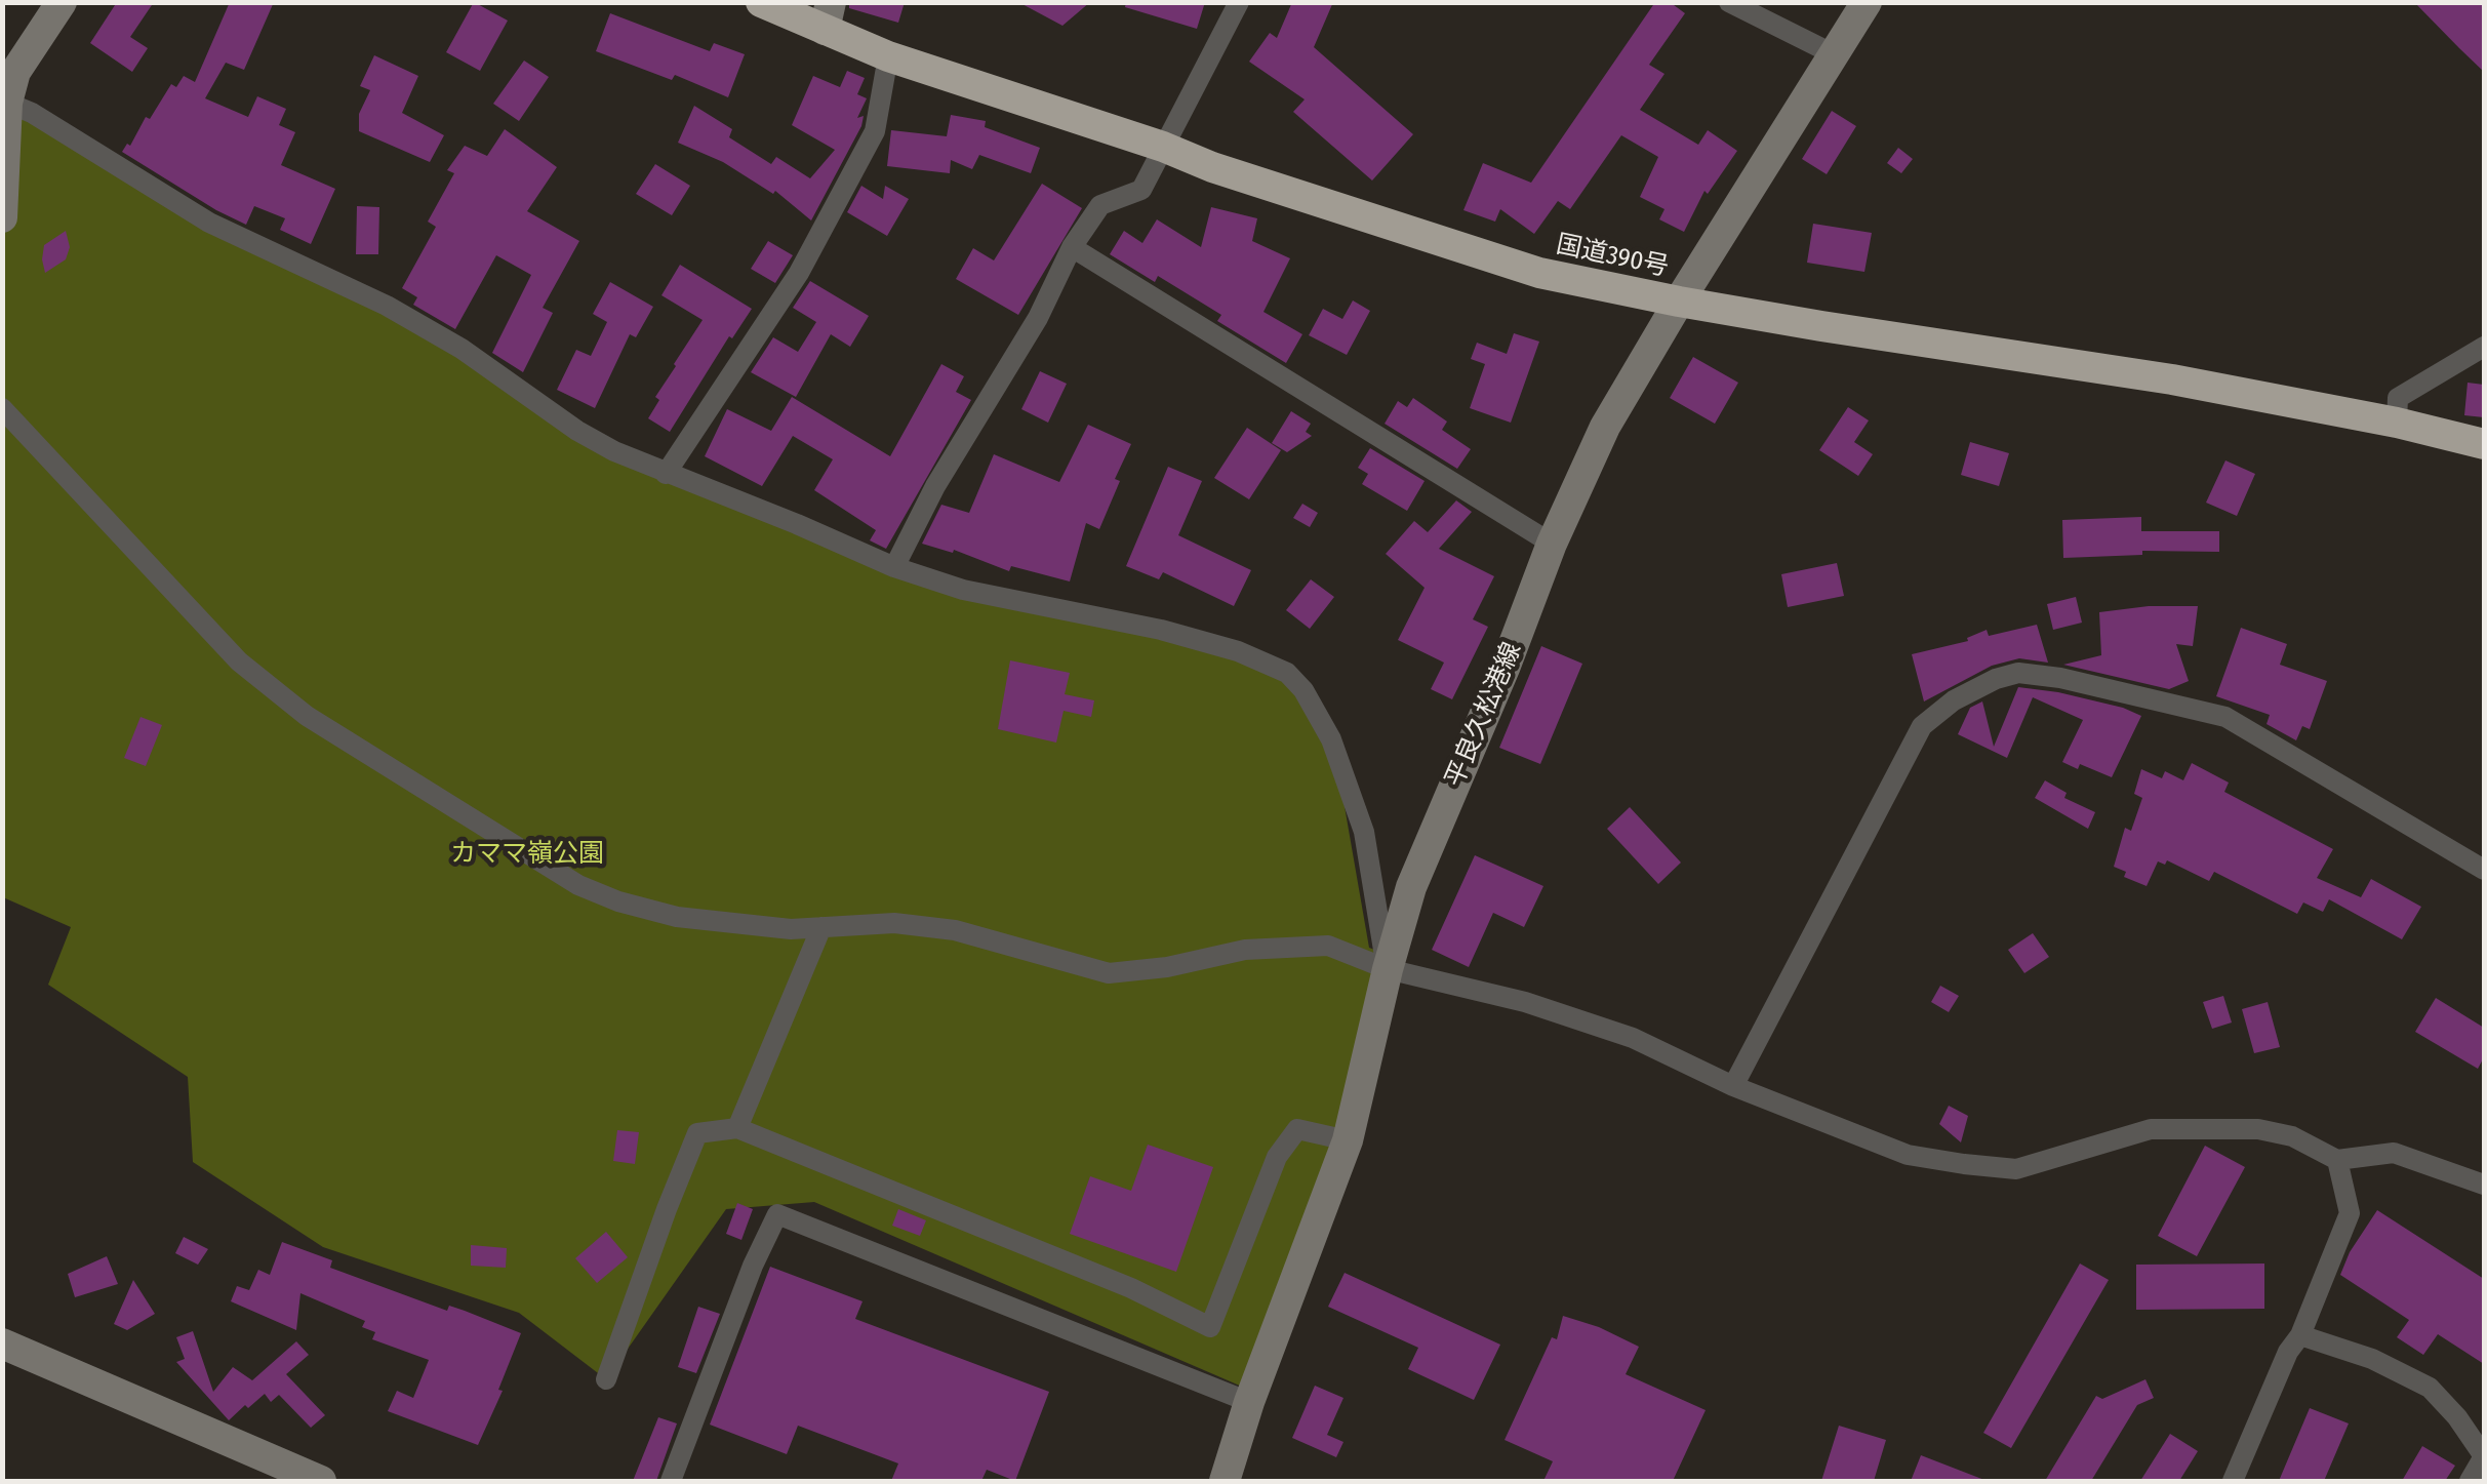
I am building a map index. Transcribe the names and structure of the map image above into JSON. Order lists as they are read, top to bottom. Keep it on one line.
{"streets":{"highway":["国道390号"],"main road":["平良久松港線"]},"crossings":[["国道390号","平良久松港線"]],"parks":["カママ嶺公園"]}
